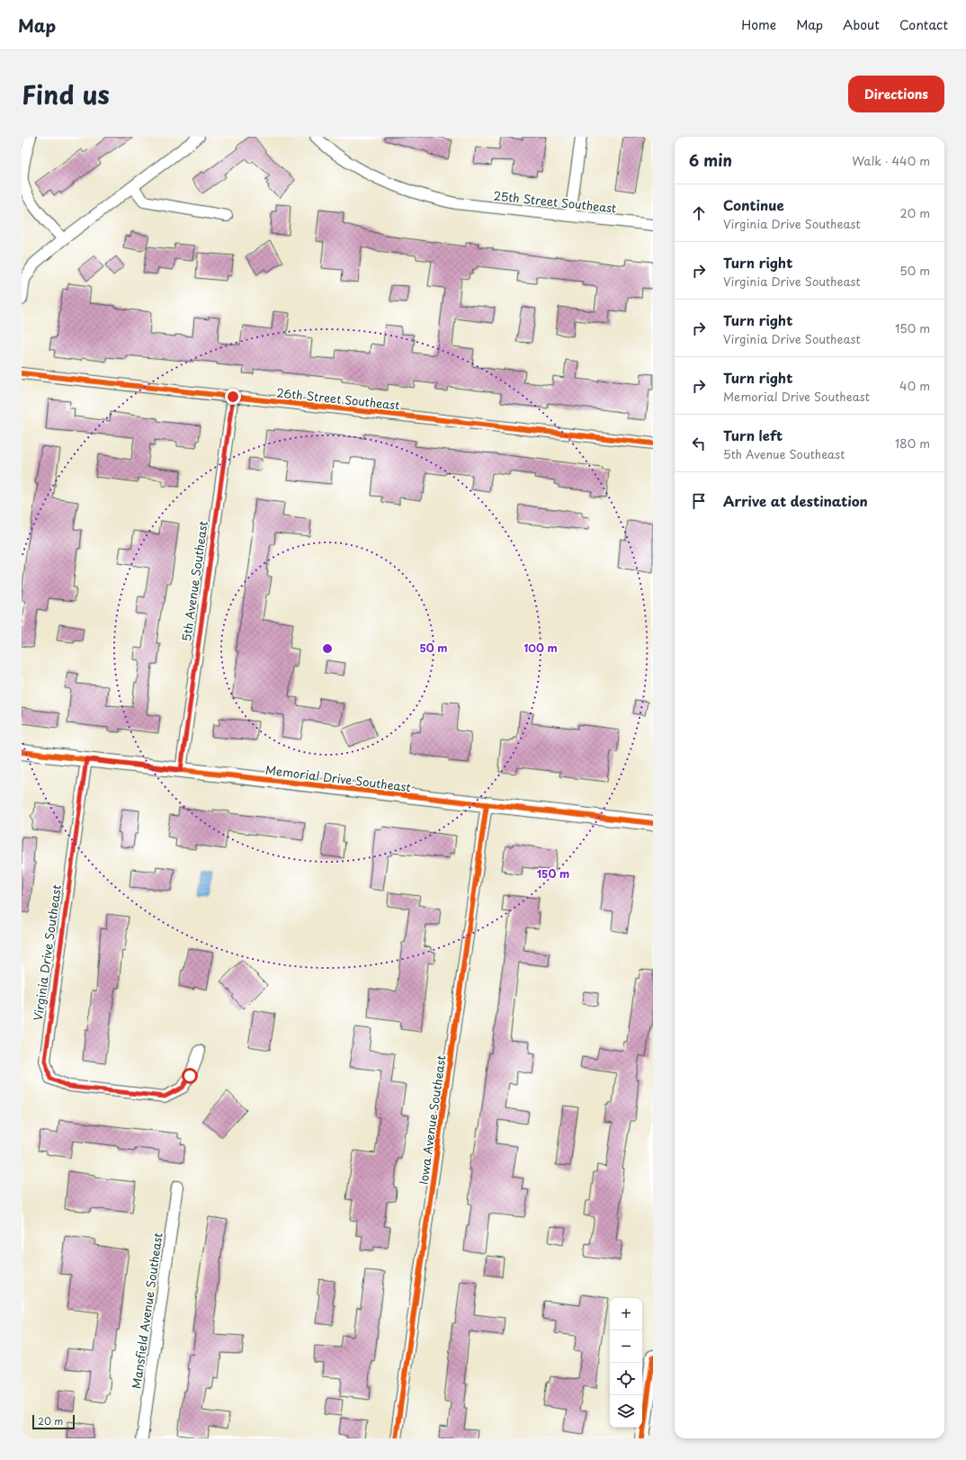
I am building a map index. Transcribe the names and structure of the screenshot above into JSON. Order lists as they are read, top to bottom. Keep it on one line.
{"streets":{"street":["25th Street Southeast","26th Street Southeast","5th Avenue Southeast","Memorial Drive Southeast","Virginia Drive Southeast","Iowa Avenue Southeast","Mansfield Avenue Southeast"]},"crossings":[["26th Street Southeast","5th Avenue Southeast"],["5th Avenue Southeast","Memorial Drive Southeast"],["Memorial Drive Southeast","Virginia Drive Southeast"],["Memorial Drive Southeast","Iowa Avenue Southeast"]],"scale_bar":"20 m","page":{"header":"Map","nav":["Home","Map","About","Contact"],"title":"Find us","buttons":"Directions","heading":["6 min","Walk · 440 m"],"list":[["Continue","Virginia Drive Southeast","20 m"],["Turn right","Virginia Drive Southeast","50 m"],["Turn right","Virginia Drive Southeast","150 m"],["Turn right","Memorial Drive Southeast","40 m"],["Turn left","5th Avenue Southeast","180 m"],"Arrive at destination"],"map_buttons":["+","−"],"scale":"20 m"},"rings":["50 m","100 m","150 m"]}
